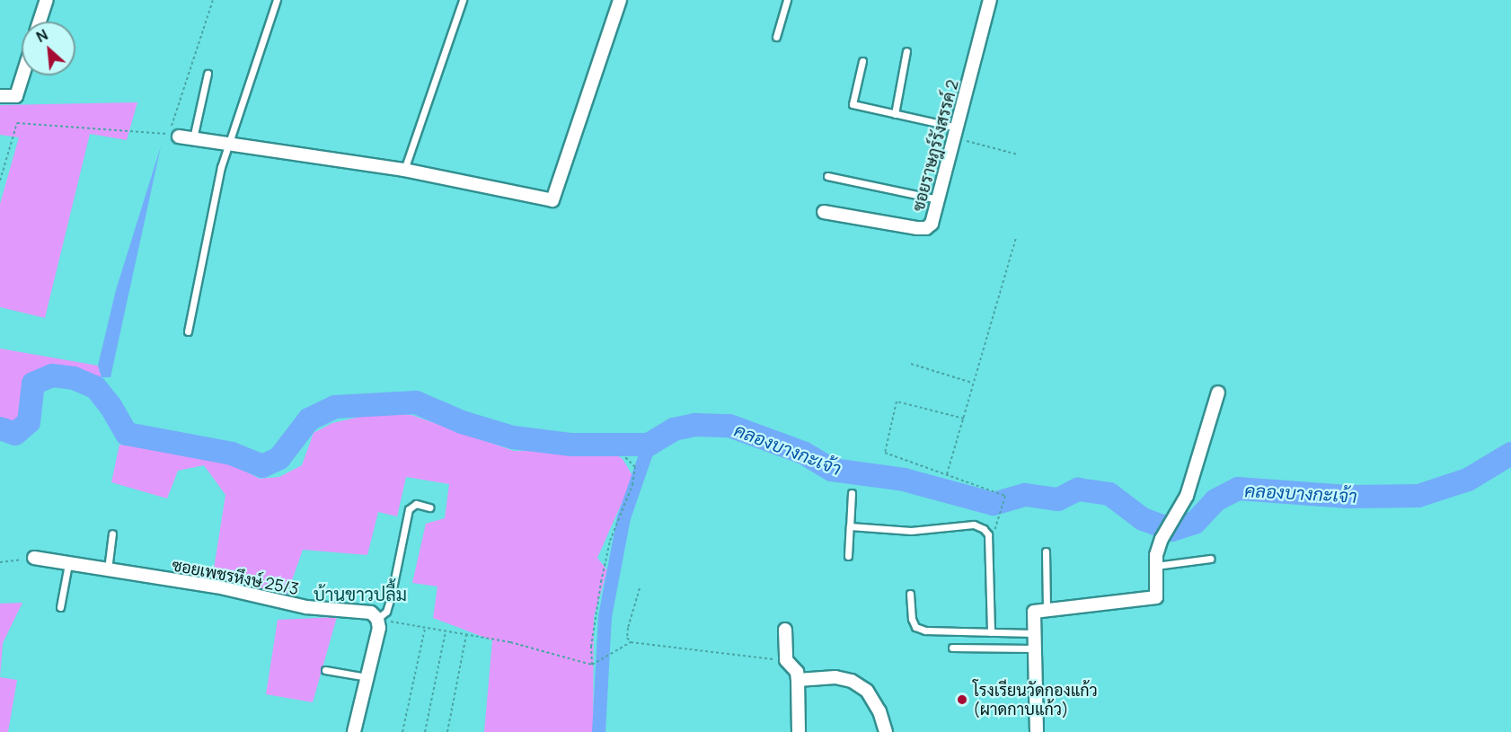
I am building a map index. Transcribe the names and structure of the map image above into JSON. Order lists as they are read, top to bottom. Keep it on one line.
{"streets":{"street":["ซอยราษฎร์รังสรรค์ 2","ซอยเพชรหึงษ์ 25/3"]},"districts":["บ้านขาวปลื้ม"],"water":["คลองบางกะเจ้า"],"places":["โรงเรียนวัดกองแก้ว (ผาดกาบแก้ว)"],"north":"top left"}
